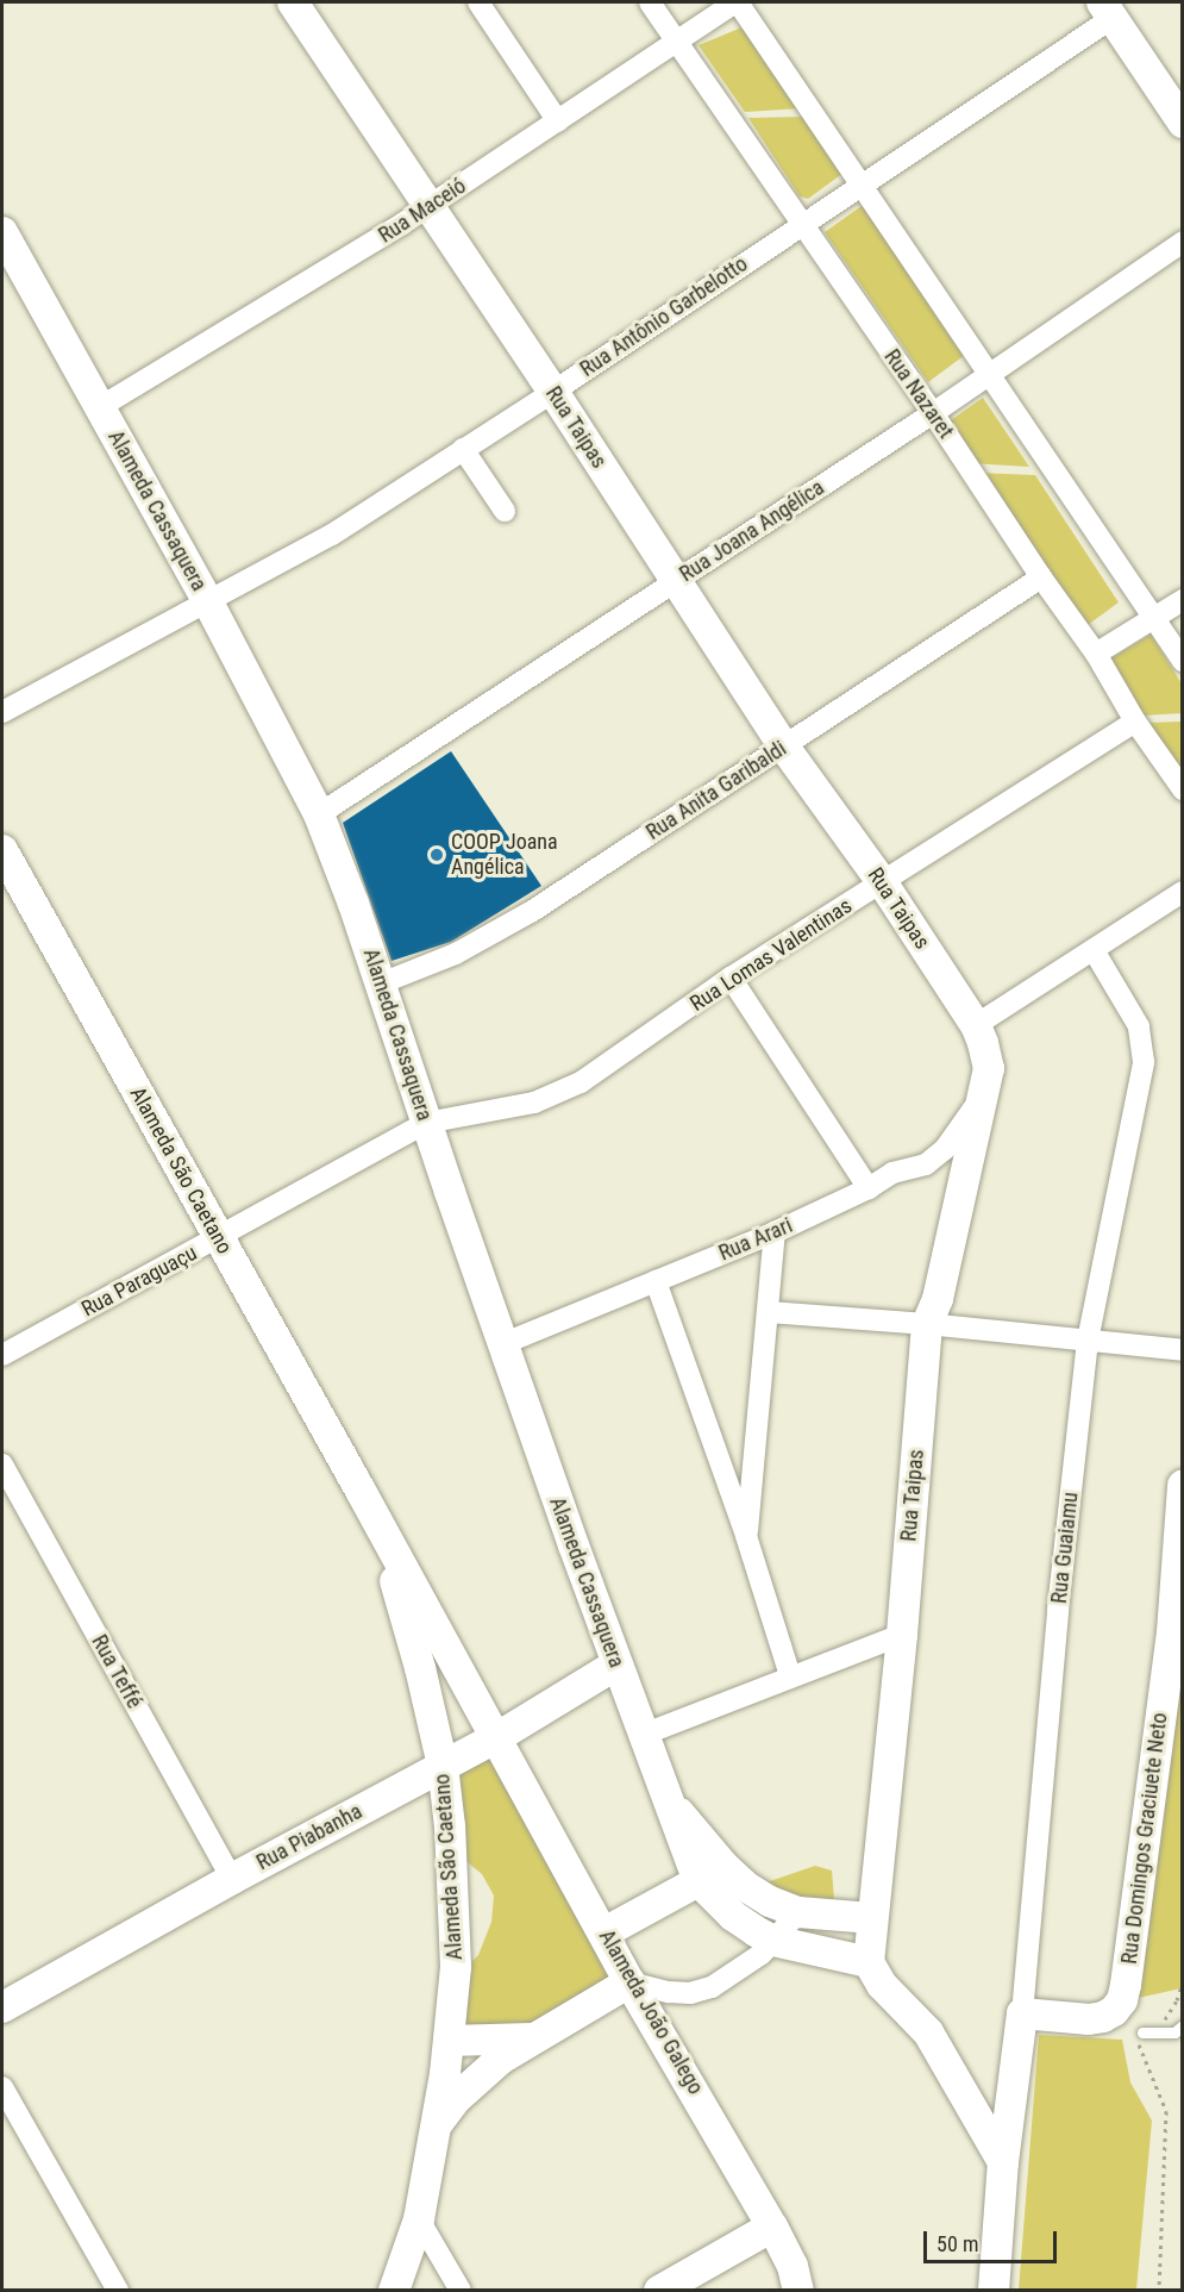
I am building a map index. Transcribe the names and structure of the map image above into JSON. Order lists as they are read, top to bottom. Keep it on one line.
{"streets":{"street":["Rua Maceió","Rua Antônio Garbelotto","Rua Nazaret","Rua Taipas","Alameda Cassaquera","Rua Joana Angélica","Rua Anita Garibaldi","Rua Lomas Valentinas","Alameda São Caetano","Rua Arari","Rua Paraguaçu","Rua Guaiamu","Rua Teffé","Rua Piabanha","Rua Domingos Graciuete Neto","Alameda João Galego"]},"crossings":[["Rua Maceió","Rua Nazaret"],["Rua Maceió","Rua Taipas"],["Rua Maceió","Alameda Cassaquera"],["Rua Antônio Garbelotto","Rua Nazaret"],["Rua Antônio Garbelotto","Rua Taipas"],["Rua Antônio Garbelotto","Alameda Cassaquera"],["Rua Nazaret","Rua Joana Angélica"],["Rua Nazaret","Rua Anita Garibaldi"],["Rua Nazaret","Rua Lomas Valentinas"],["Rua Taipas","Rua Joana Angélica"],["Rua Taipas","Rua Anita Garibaldi"],["Rua Taipas","Rua Lomas Valentinas"],["Rua Taipas","Rua Arari"],["Alameda Cassaquera","Rua Joana Angélica"],["Alameda Cassaquera","Rua Anita Garibaldi"],["Alameda Cassaquera","Rua Lomas Valentinas"],["Alameda Cassaquera","Rua Arari"],["Alameda Cassaquera","Rua Paraguaçu"],["Alameda Cassaquera","Rua Piabanha"],["Rua Lomas Valentinas","Rua Paraguaçu"],["Alameda São Caetano","Rua Paraguaçu"],["Alameda São Caetano","Rua Piabanha"],["Alameda São Caetano","Alameda João Galego"],["Rua Guaiamu","Rua Domingos Graciuete Neto"],["Rua Teffé","Rua Piabanha"],["Rua Piabanha","Alameda João Galego"]],"places":["COOP Joana Angélica"],"scale_bar":"50 m"}
